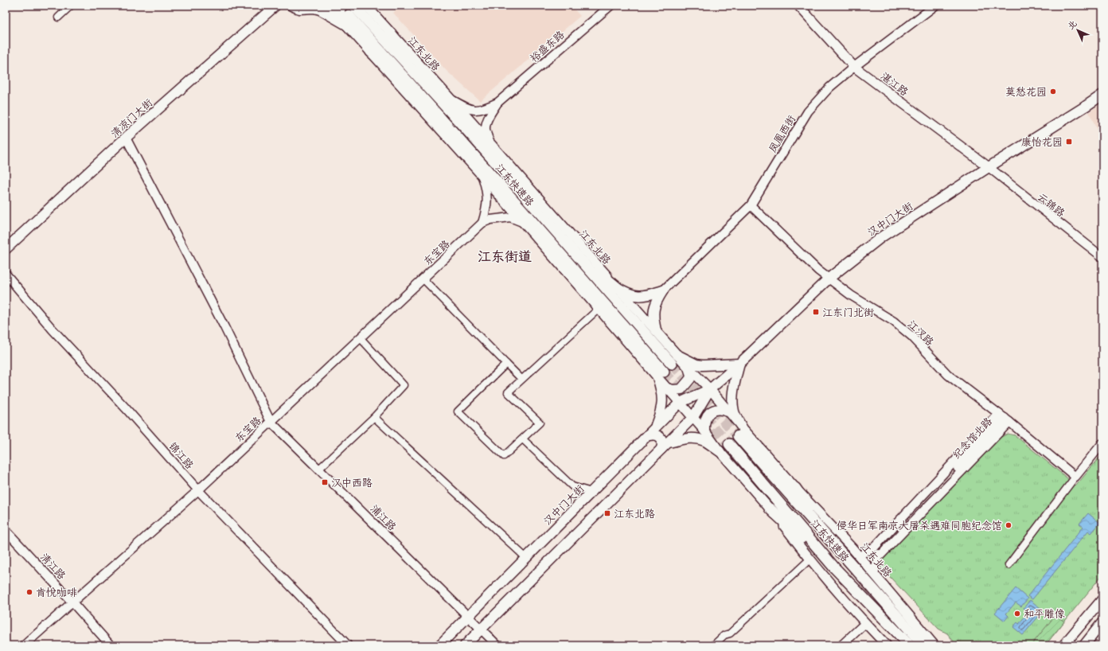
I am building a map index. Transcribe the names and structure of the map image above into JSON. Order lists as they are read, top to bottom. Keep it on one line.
{"streets":{"highway":["江东快速路"],"main road":["江东北路","湛江路","清凉门大街","汉中门大街"],"street":["裕盛东路","凤凰西街","云锦路","东宝路","江汊路","纪念馆北路","锦江路","浦江路","清江路"]},"crossings":[["裕盛东路","江东北路"],["江东北路","江东快速路"],["江东北路","汉中门大街"],["湛江路","凤凰西街"],["湛江路","云锦路"],["湛江路","汉中门大街"],["清凉门大街","浦江路"],["凤凰西街","江汊路"],["云锦路","汉中门大街"],["汉中门大街","江汊路"],["汉中门大街","浦江路"],["东宝路","锦江路"],["东宝路","浦江路"],["东宝路","清江路"],["江汊路","纪念馆北路"]],"districts":["江东街道"],"places":{"other":["莫愁花园","侵华日军南京大屠杀遇难同胞纪念馆","肯悦咖啡","和平雕像"],"transit":["康怡花园","江东门北街","汉中西路","江东北路"]},"north":"top left"}
